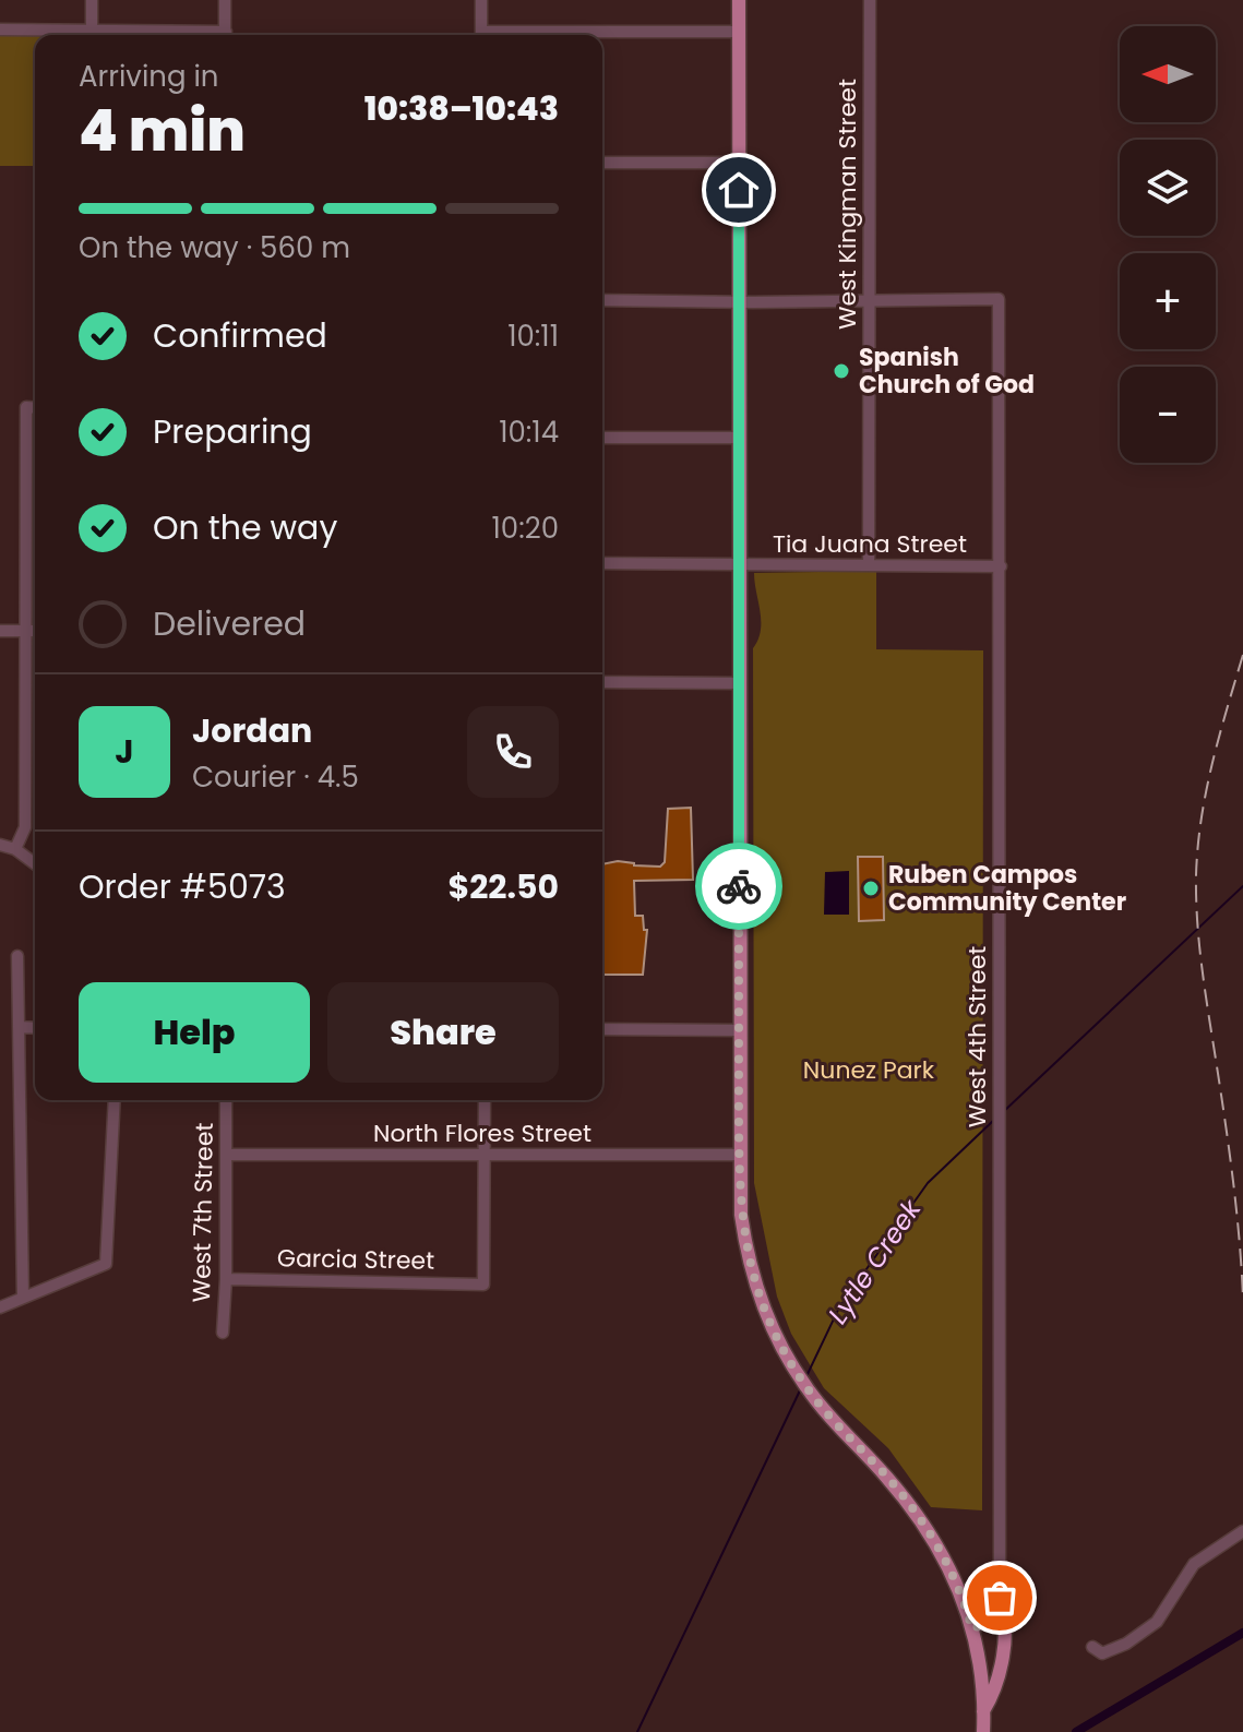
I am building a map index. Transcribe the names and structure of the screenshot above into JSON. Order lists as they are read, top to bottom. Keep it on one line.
{"streets":{"street":["West Kingman Street","Tia Juana Street","West 4th Street","North Flores Street","West 7th Street","Garcia Street"]},"crossings":[["West Kingman Street","Tia Juana Street"],["West Kingman Street","West 4th Street"],["Tia Juana Street","West 4th Street"],["North Flores Street","West 7th Street"],["North Flores Street","Garcia Street"],["West 7th Street","Garcia Street"]],"water":["Lytle Creek"],"parks":["Nunez Park"],"places":["Spanish Church of God","Ruben Campos Community Center"],"north":"left","page":{"map_buttons":["+","−"],"heading":["4 min","Arriving in","10:38–10:43"],"panel":["Jordan","Courier · 4.5","Order #5073","$22.50"],"bar":"On the way · 560 m","list":[["Confirmed","10:11"],["Preparing","10:14"],["On the way","10:20"],"Delivered"],"round":"J","buttons":["Help","Share"]}}
